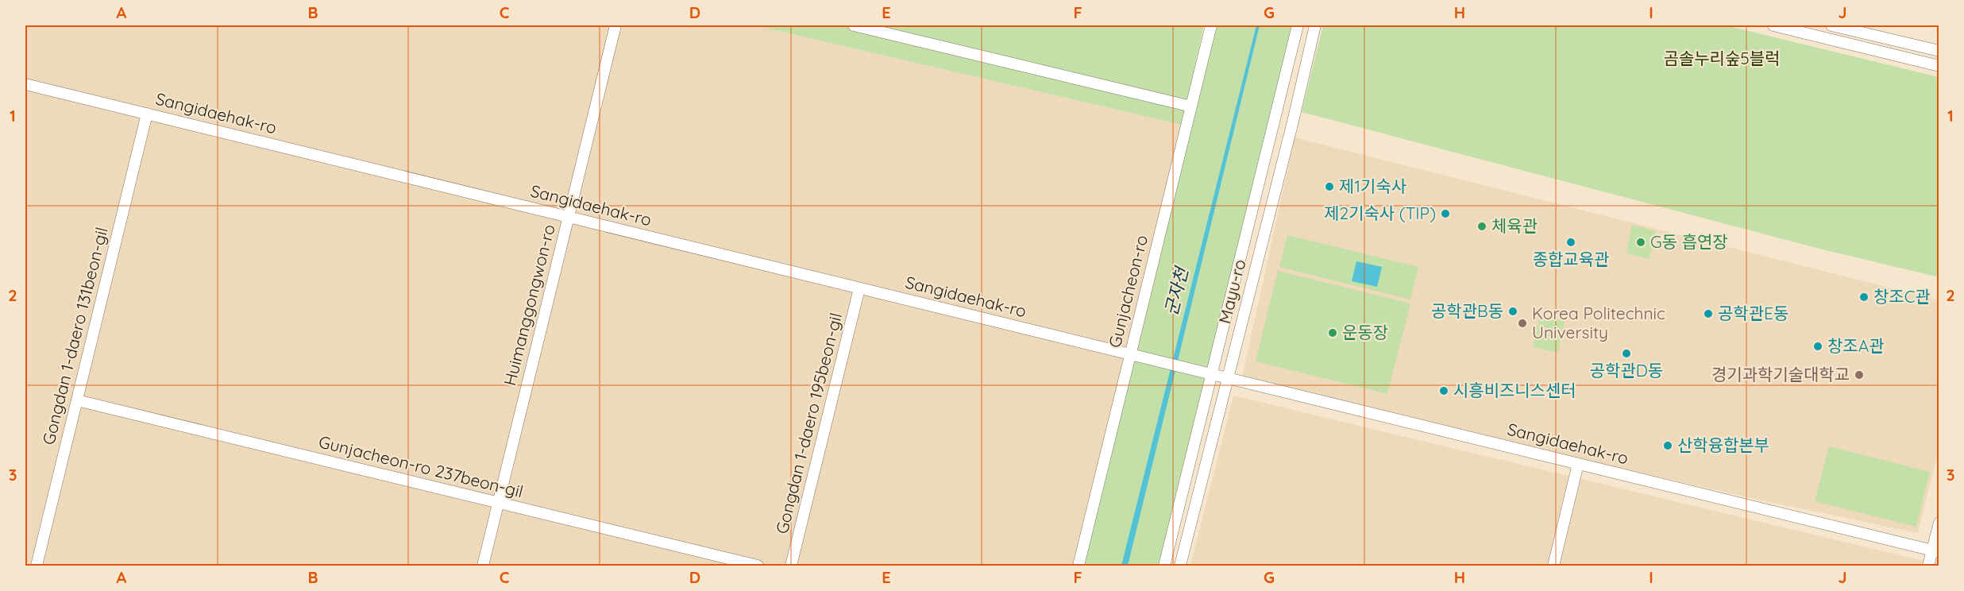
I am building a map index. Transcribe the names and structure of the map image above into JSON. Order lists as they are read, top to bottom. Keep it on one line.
{"streets":{"street":["Sangidaehak-ro","Gunjacheon-ro","Mayu-ro","Huimanggongwon-ro","Gongdan 1-daero 131beon-gil","Gongdan 1-daero 195beon-gil","Gunjacheon-ro 237beon-gil"]},"crossings":[["Sangidaehak-ro","Gunjacheon-ro"],["Sangidaehak-ro","Mayu-ro"],["Sangidaehak-ro","Huimanggongwon-ro"],["Sangidaehak-ro","Gongdan 1-daero 131beon-gil"],["Sangidaehak-ro","Gongdan 1-daero 195beon-gil"],["Huimanggongwon-ro","Gunjacheon-ro 237beon-gil"],["Gongdan 1-daero 131beon-gil","Gunjacheon-ro 237beon-gil"]],"water":["군자천"],"parks":["곰솔누리숲5블럭"],"places":["제1기숙사","제2기숙사 (TIP)","체육관","종합교육관","G동 흡연장","창조C관","공학관B동","공학관E동","Korea Politechnic University","운동장","창조A관","공학관D동","경기과학기술대학교","시흥비즈니스센터","산학융합본부"],"grid":{"columns":["A","B","C","D","E","F","G","H","I","J"],"rows":["1","2","3"]}}
